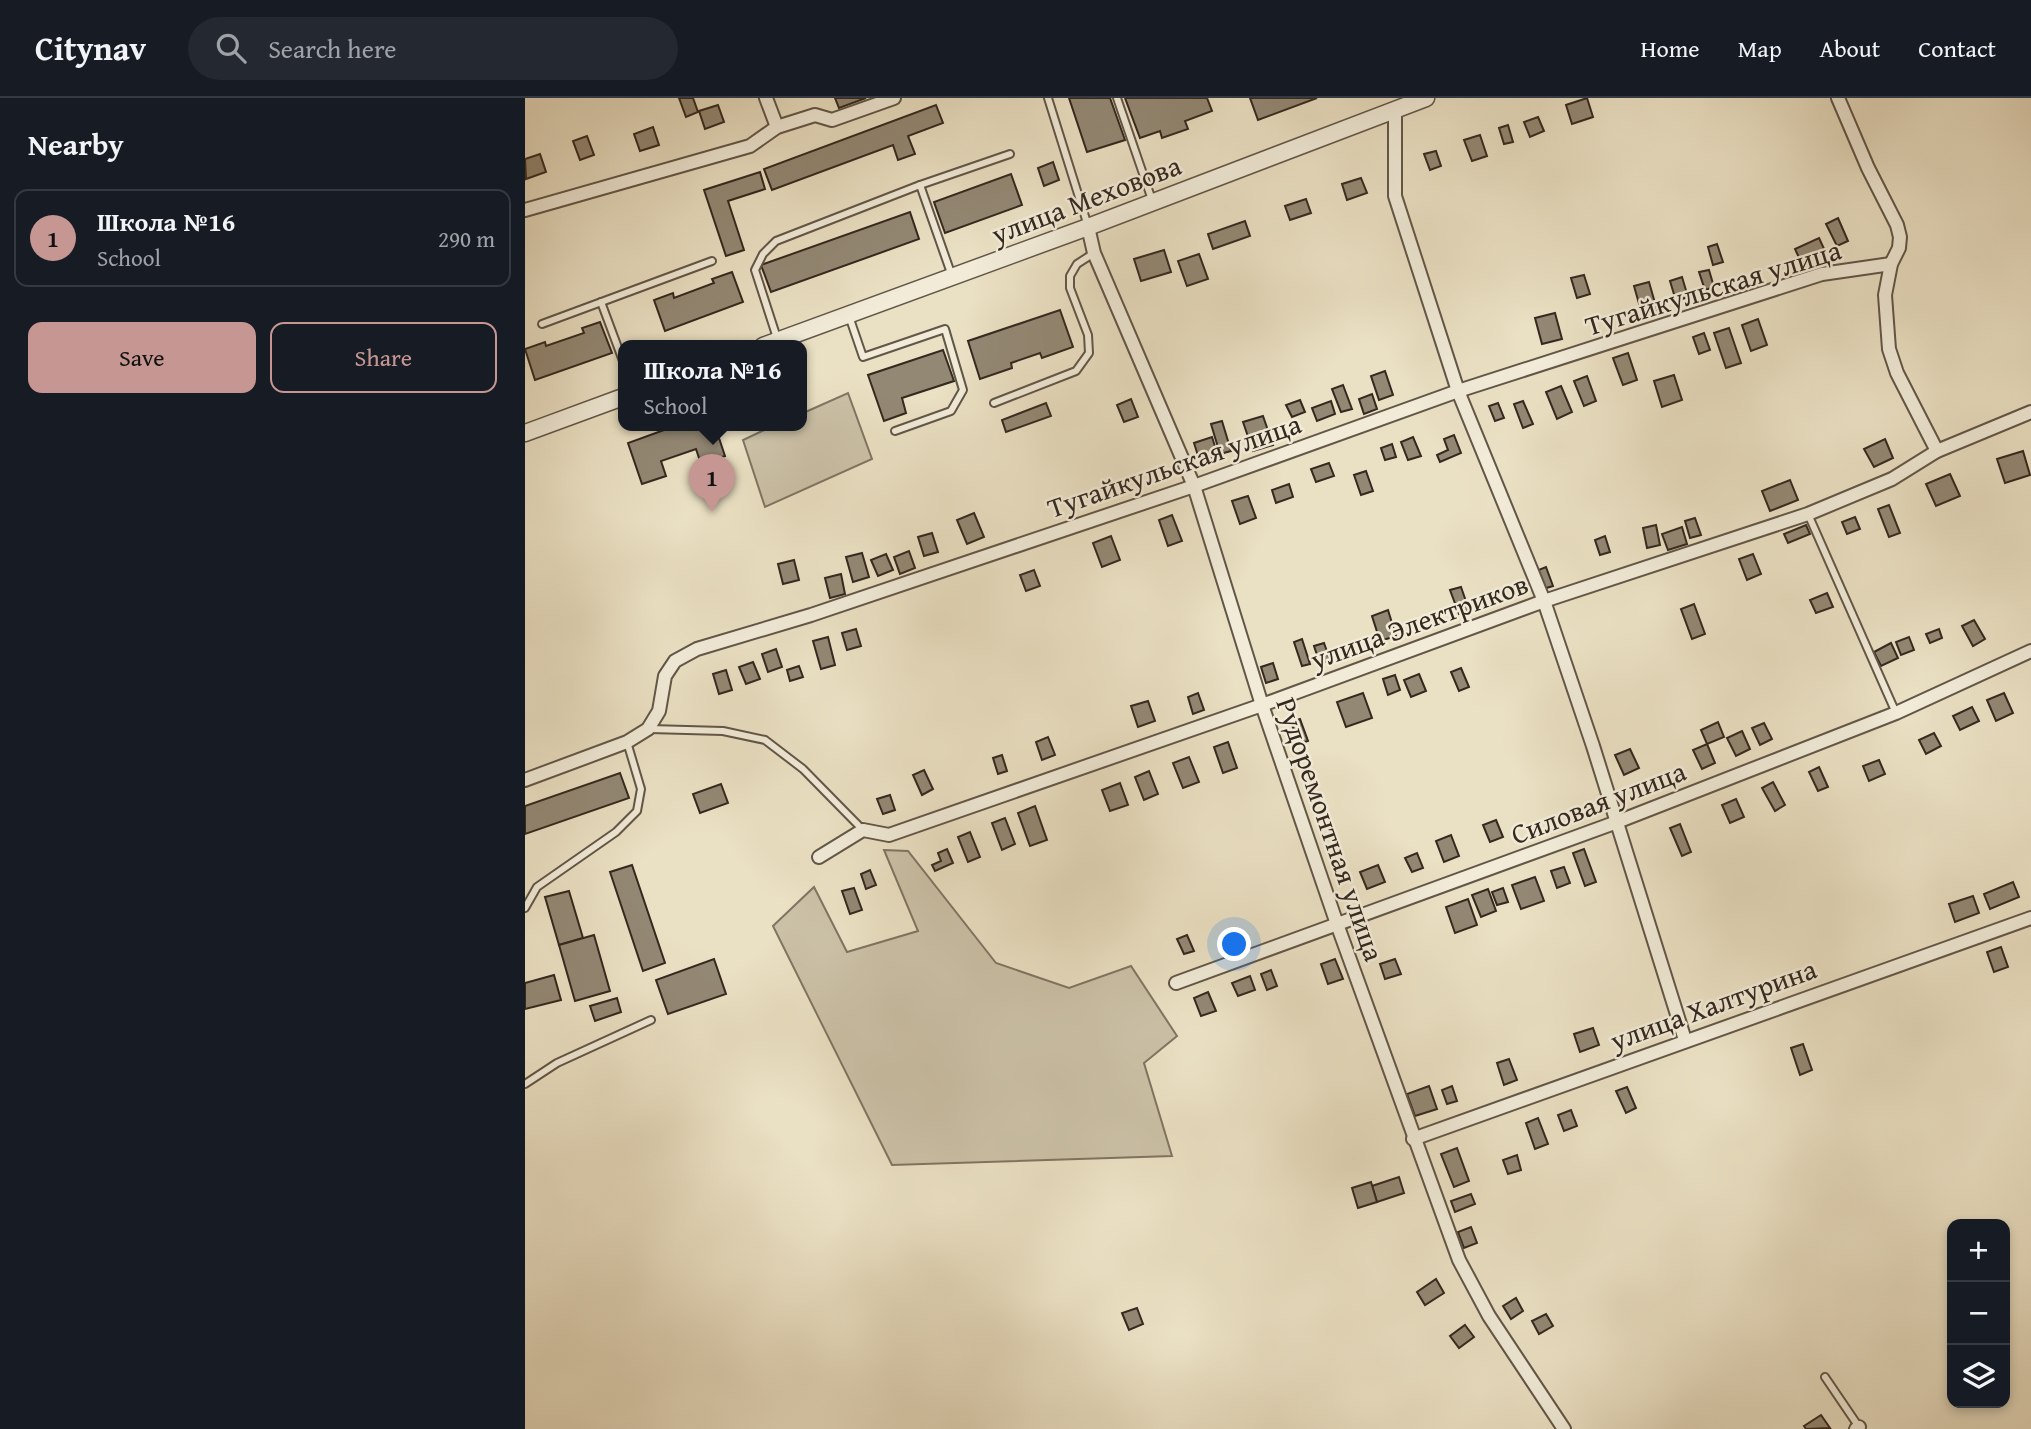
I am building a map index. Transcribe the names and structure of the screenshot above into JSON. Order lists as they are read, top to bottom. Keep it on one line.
{"streets":{"street":["улица Меховова","Тугайкульская улица","улица Электриков","Силовая улица","Рудоремонтная улица","улица Халтурина"]},"crossings":[["улица Меховова","Рудоремонтная улица"],["Тугайкульская улица","Рудоремонтная улица"],["улица Электриков","Рудоремонтная улица"],["Силовая улица","Рудоремонтная улица"],["Рудоремонтная улица","улица Халтурина"]],"page":{"header":"Citynav","search":"Search here","nav":["Home","Map","About","Contact"],"heading":"Nearby","list":[{"mark":"1","name":"Школа №16","note":"School","value":"290 m"}],"buttons":["Save","Share"],"popup":["Школа №16","School"],"pins":"1","map_buttons":["+","−"]}}
